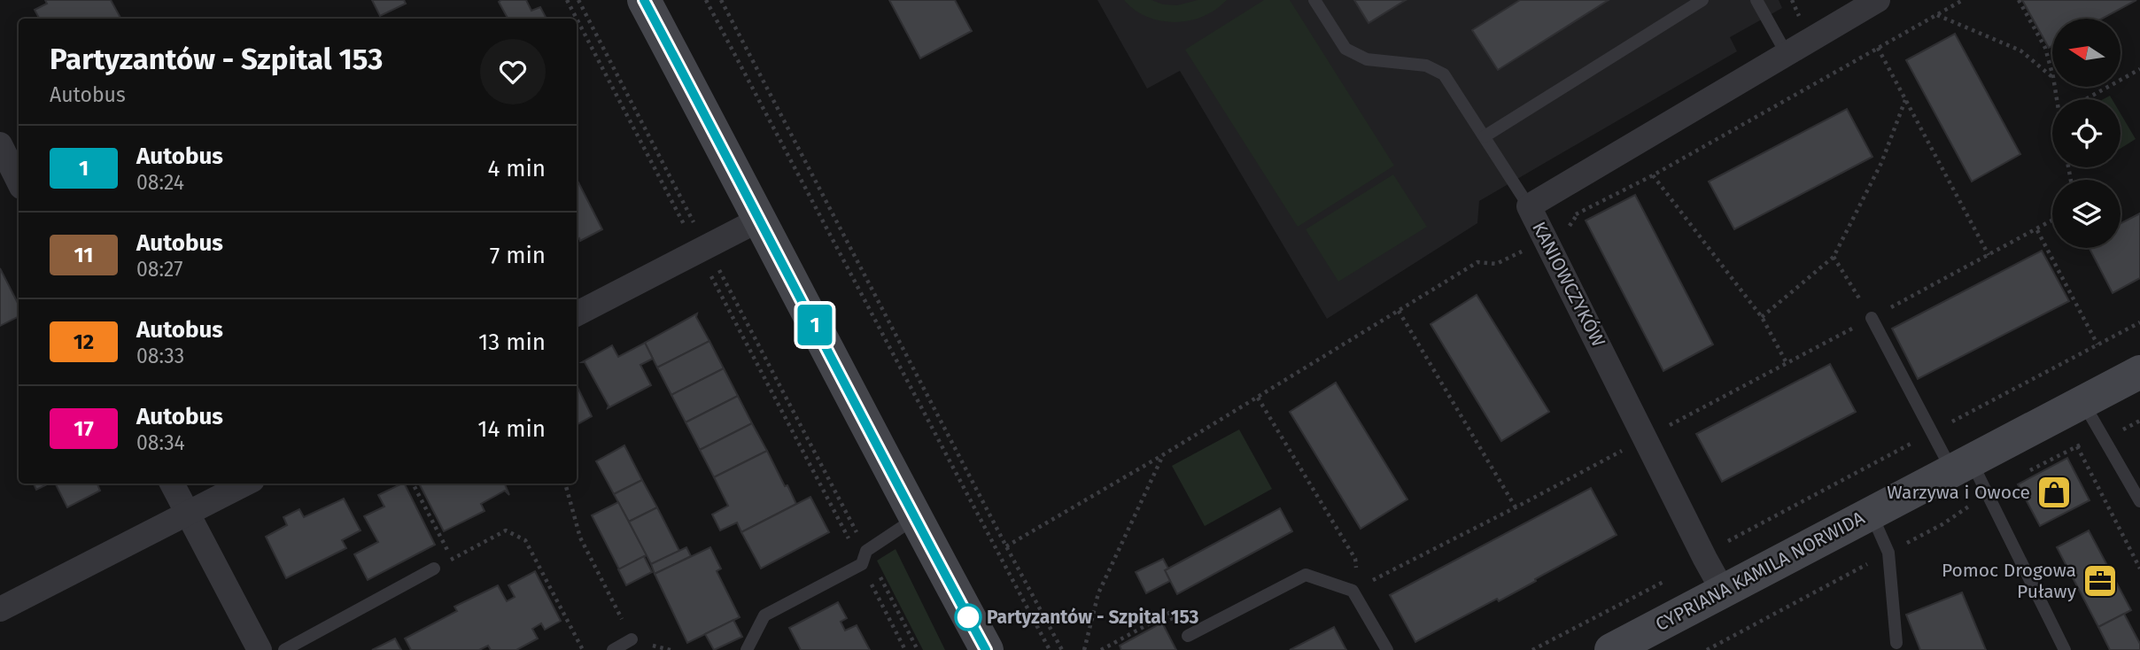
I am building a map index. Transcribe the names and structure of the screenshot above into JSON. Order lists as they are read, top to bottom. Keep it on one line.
{"streets":{"main road":["CYPRIANA KAMILA NORWIDA"],"street":["KANIOWCZYKÓW"]},"crossings":[["KANIOWCZYKÓW","CYPRIANA KAMILA NORWIDA"]],"places":{"shop":["Warzywa i Owoce"],"office":["Pomoc Drogowa Puławy"],"other":["Partyzantów - Szpital 153"]},"lines":["bus line 1"],"north":"left","page":{"on_map":"1","heading":["Partyzantów - Szpital 153","Autobus"],"list":[{"mark":"1","name":"Autobus","note":"08:24","value":"4 min"},{"mark":"11","name":"Autobus","note":"08:27","value":"7 min"},{"mark":"12","name":"Autobus","note":"08:33","value":"13 min"},{"mark":"17","name":"Autobus","note":"08:34","value":"14 min"}]}}
